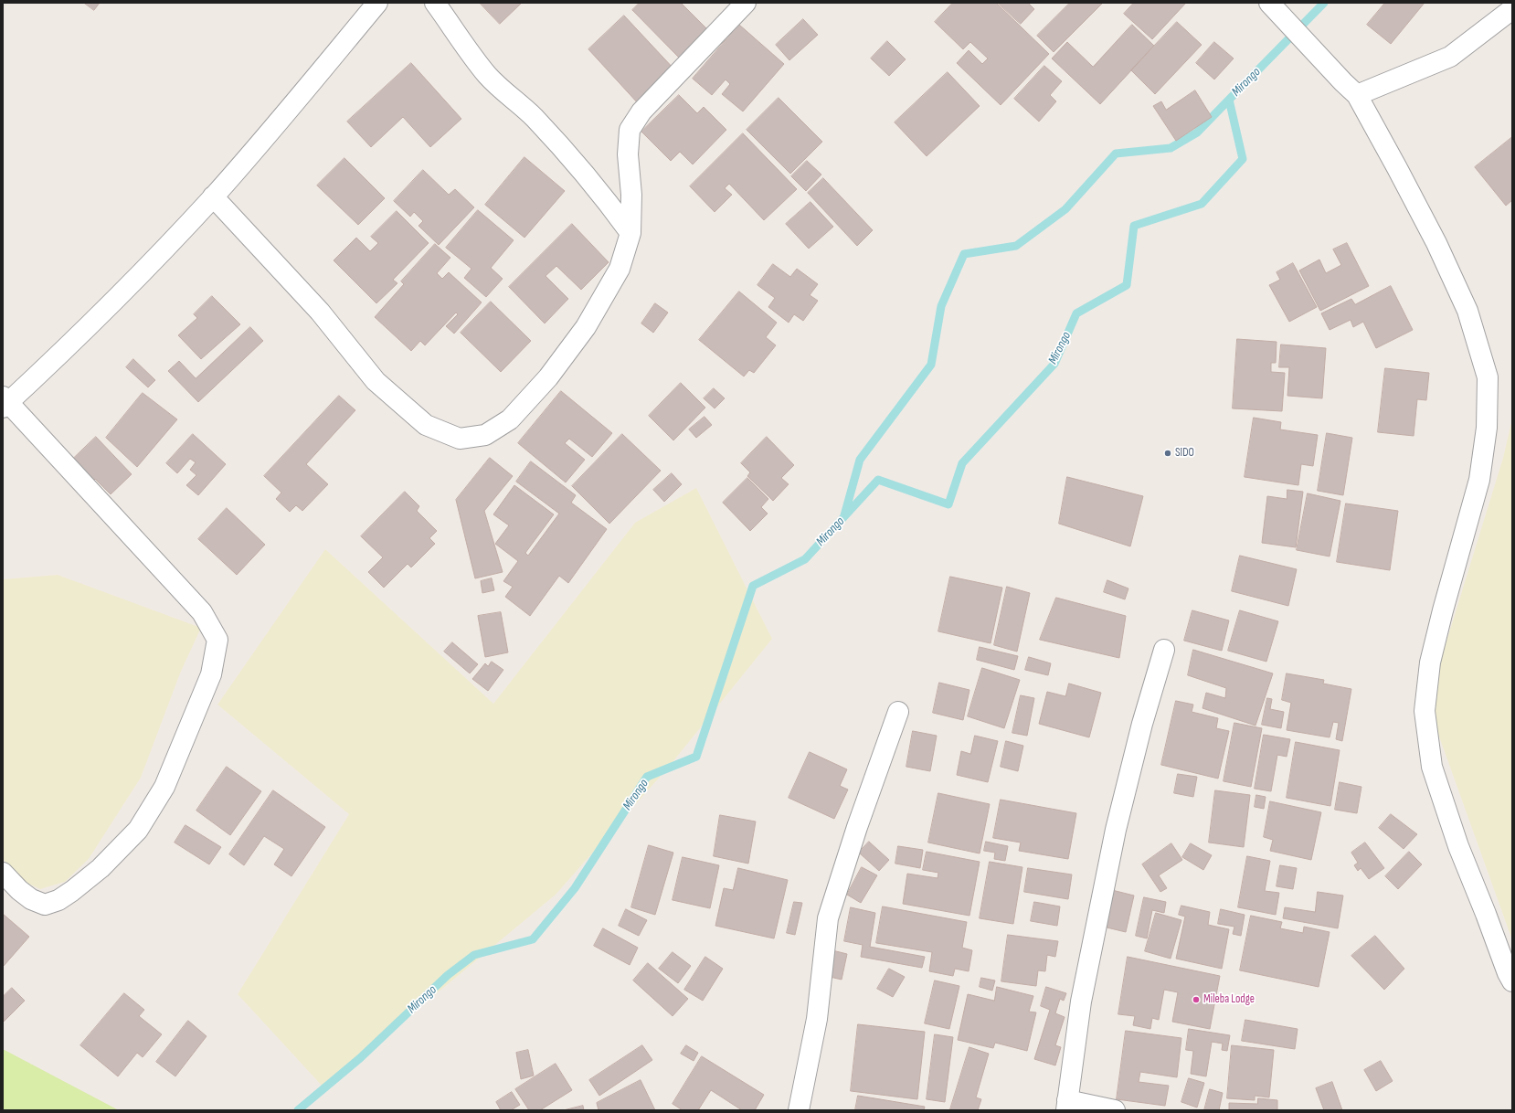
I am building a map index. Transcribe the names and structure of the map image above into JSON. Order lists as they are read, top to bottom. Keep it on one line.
{"water":["Mirongo"],"places":["SIDO","Mileba Lodge"]}
